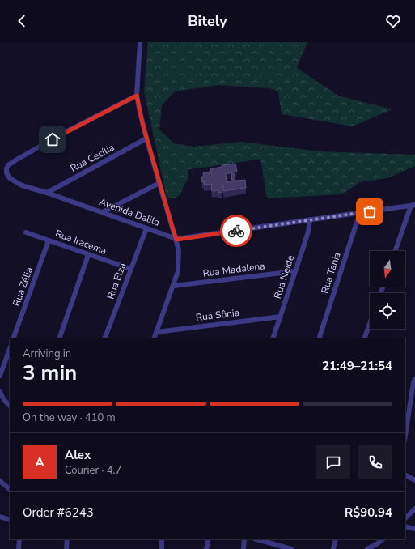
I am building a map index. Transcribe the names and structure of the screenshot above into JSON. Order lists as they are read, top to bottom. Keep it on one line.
{"streets":{"street":["Rua Cecília","Avenida Dalila","Rua Iracema","Rua Madalena","Rua Tania","Rua Neide","Rua Elza","Rua Zélia","Rua Sônia"]},"crossings":[["Rua Cecília","Avenida Dalila"],["Avenida Dalila","Rua Tania"],["Avenida Dalila","Rua Neide"],["Avenida Dalila","Rua Elza"],["Rua Iracema","Rua Elza"],["Rua Iracema","Rua Zélia"],["Rua Madalena","Rua Neide"],["Rua Neide","Rua Sônia"]],"north":"bottom","page":{"header":"Bitely","heading":["3 min","Arriving in","21:49–21:54"],"panel":["Alex","Courier · 4.7","Order #6243","R$90.94"],"bar":"On the way · 410 m","round":"A"}}
